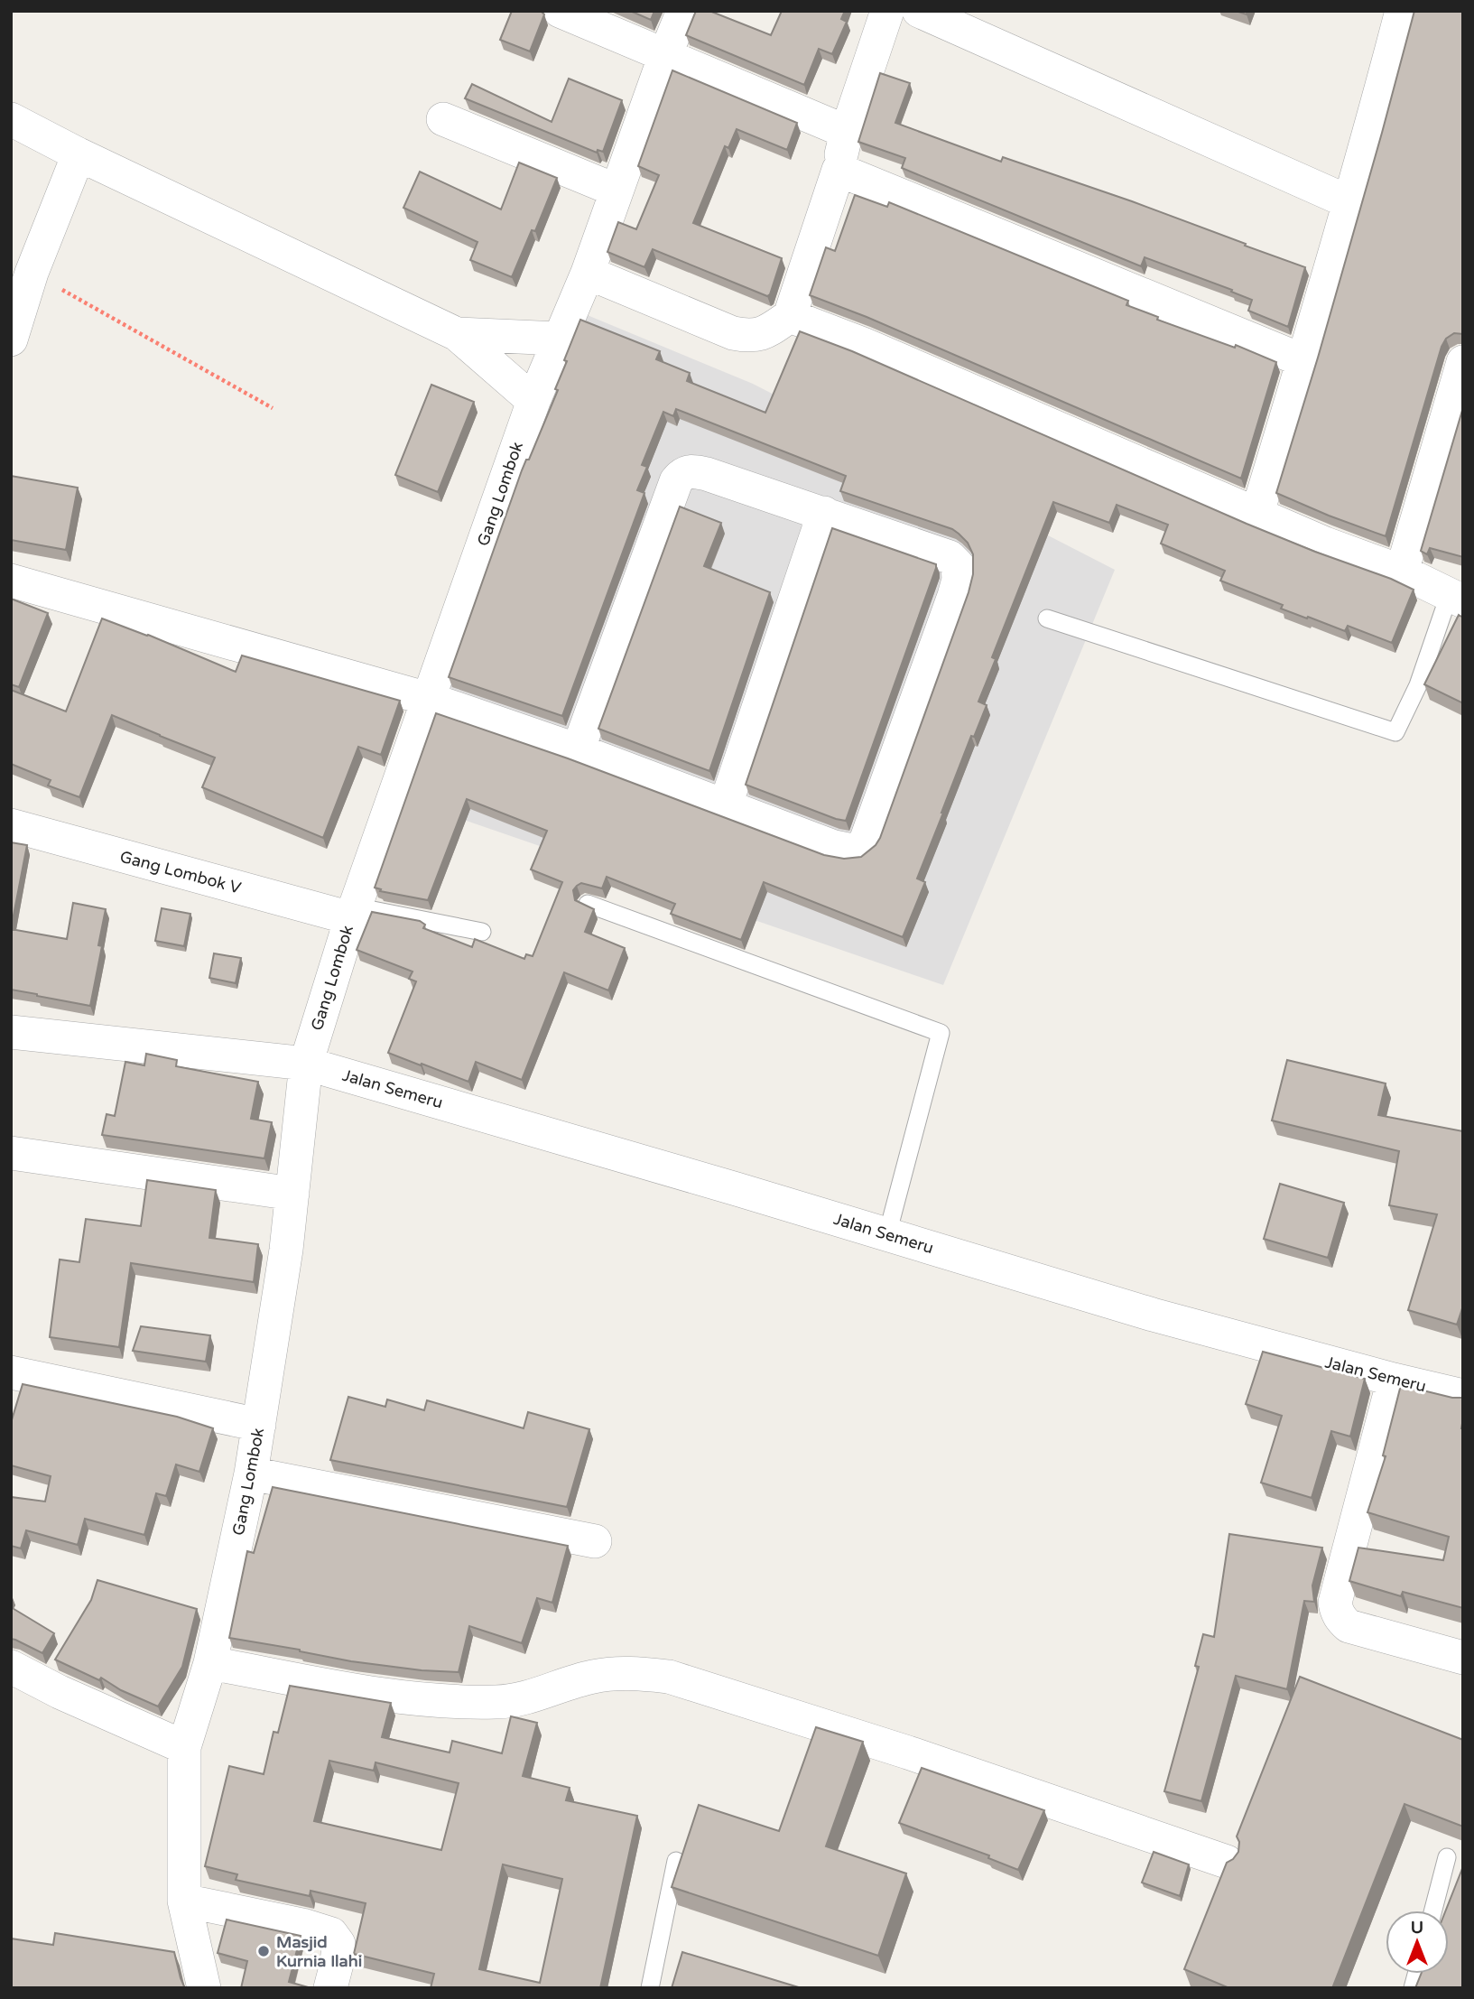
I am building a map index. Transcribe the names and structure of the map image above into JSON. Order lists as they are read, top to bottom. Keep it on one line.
{"streets":{"street":["Gang Lombok","Gang Lombok V","Jalan Semeru"]},"crossings":[["Gang Lombok","Gang Lombok V"],["Gang Lombok","Jalan Semeru"]],"places":["Masjid Kurnia Ilahi"],"north":"top"}
